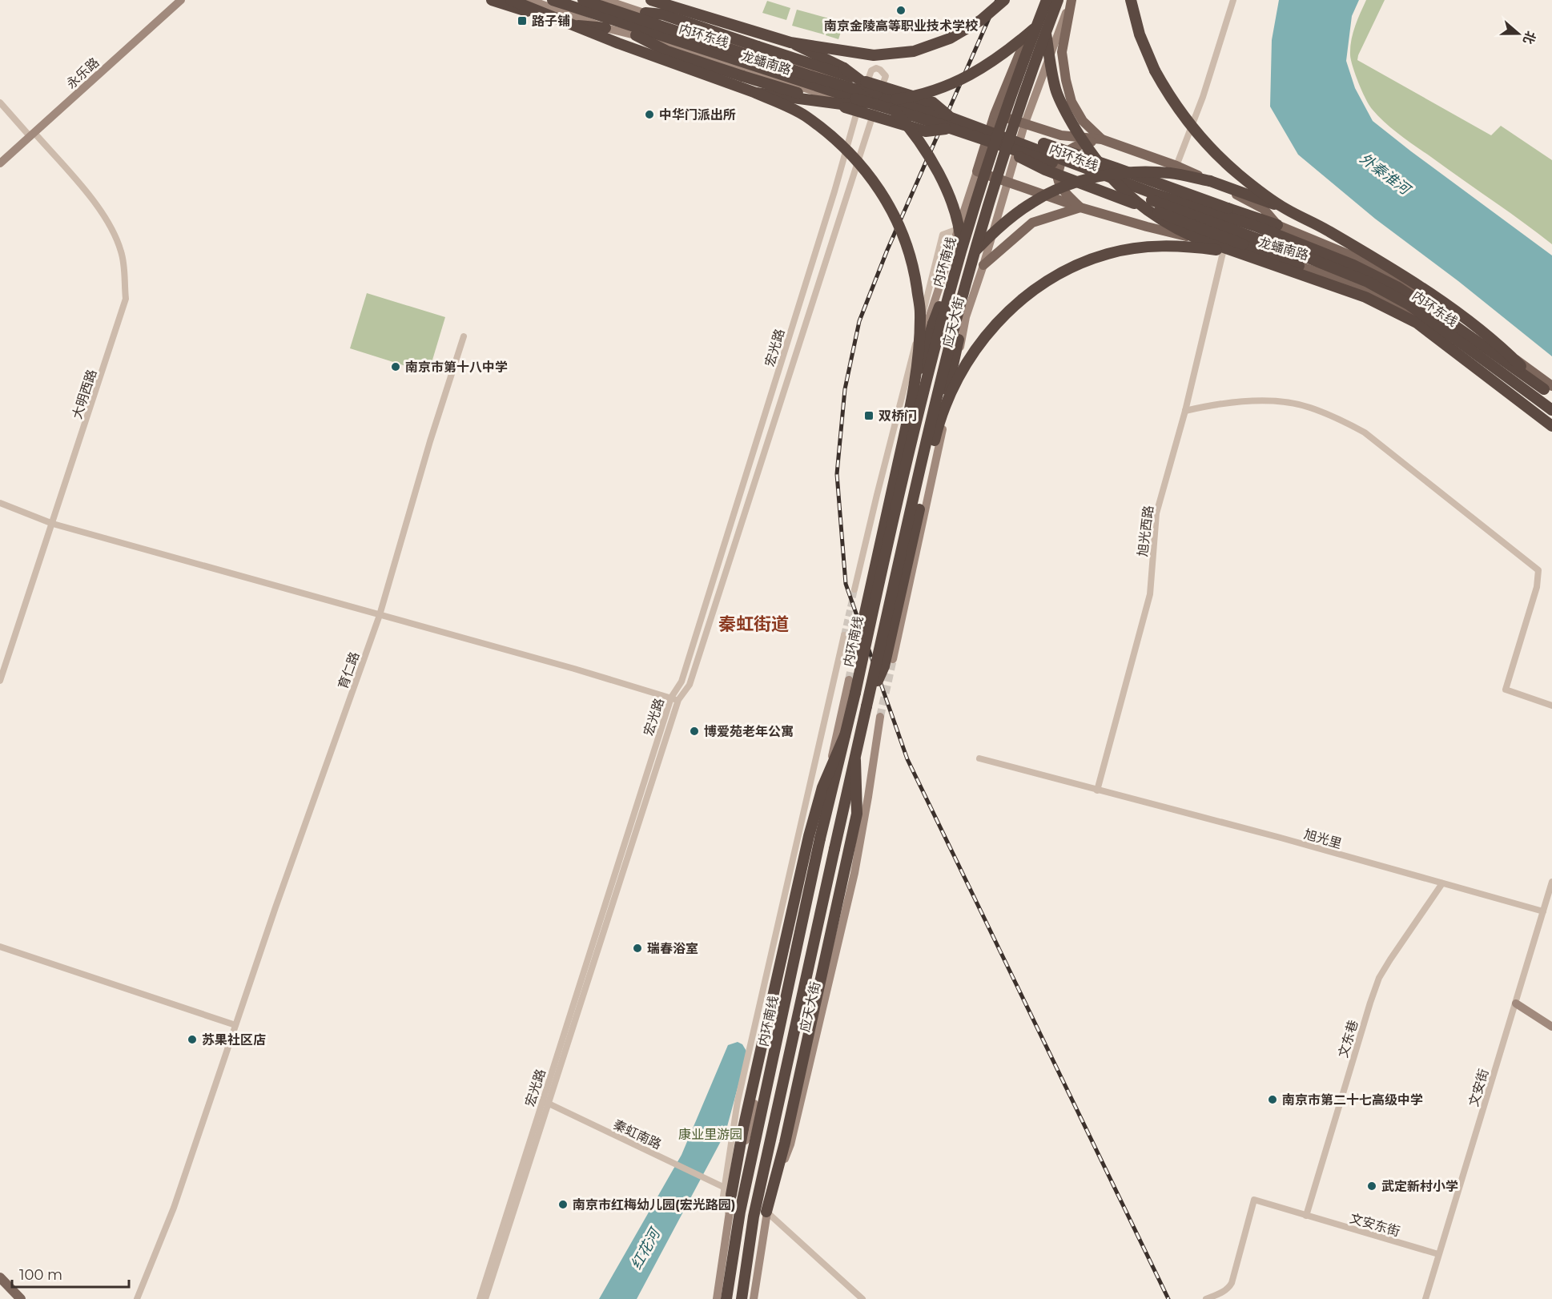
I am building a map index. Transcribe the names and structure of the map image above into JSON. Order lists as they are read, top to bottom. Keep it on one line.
{"streets":{"highway":["内环东线","内环南线"],"main road":["龙蟠南路","应天大街"],"street":["永乐路","宏光路","大明西路","旭光西路","育仁路","旭光里","文东巷","文安街","秦虹南路","文安东街"]},"crossings":[["内环东线","龙蟠南路"],["龙蟠南路","应天大街"],["龙蟠南路","宏光路"],["龙蟠南路","旭光西路"],["永乐路","大明西路"],["应天大街","秦虹南路"],["宏光路","秦虹南路"],["旭光西路","旭光里"],["旭光里","文东巷"],["旭光里","文安街"],["文东巷","文安东街"],["文安街","文安东街"]],"districts":["秦虹街道"],"water":["外秦淮河","红花河"],"parks":["康业里游园"],"places":{"other":["南京金陵高等职业技术学校","中华门派出所","南京市第十八中学","博爱苑老年公寓","瑞春浴室","苏果社区店","南京市第二十七高级中学","武定新村小学","南京市红梅幼儿园(宏光路园)"],"transit":["路子铺","双桥门"]},"scale_bar":"100 m","north":"right"}
